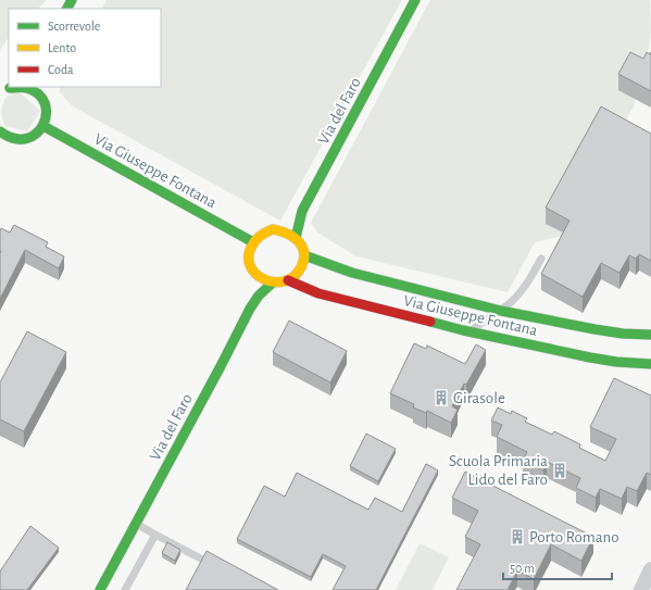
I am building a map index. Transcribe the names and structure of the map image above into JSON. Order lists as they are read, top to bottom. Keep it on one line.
{"streets":{"street":["Via del Faro","Via Giuseppe Fontana"]},"crossings":[["Via del Faro","Via Giuseppe Fontana"]],"places":{"building":["Girasole","Scuola Primaria Lido del Faro","Porto Romano"]},"legend":["Scorrevole","Lento","Coda"],"scale_bar":"50 m"}
